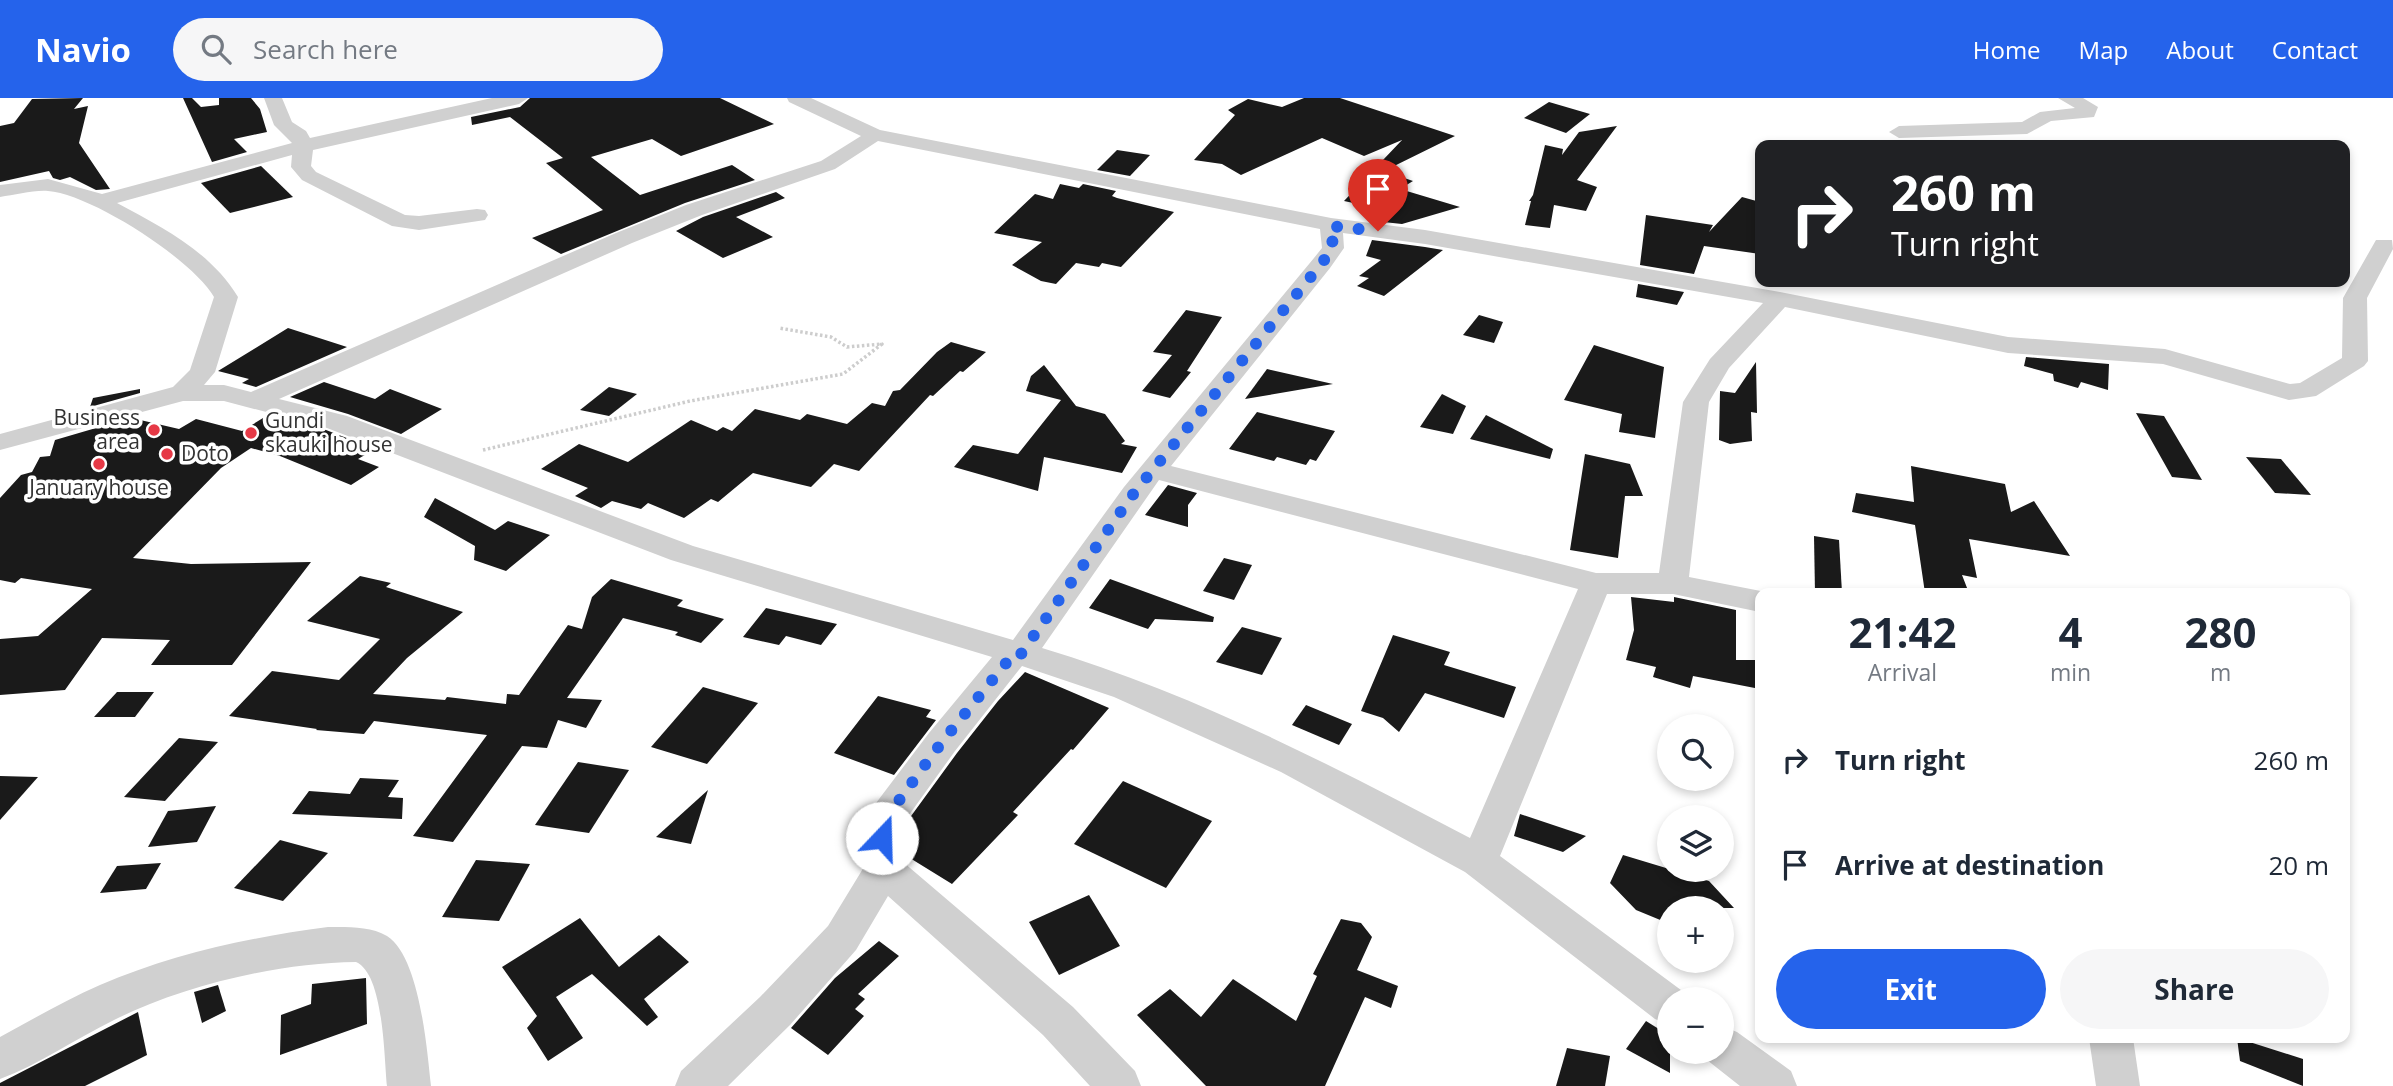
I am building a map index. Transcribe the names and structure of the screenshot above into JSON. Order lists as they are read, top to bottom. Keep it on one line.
{"places":["Business area","Gundi skauki house","Doto","January house"],"page":{"header":"Navio","search":"Search here","nav":["Home","Map","About","Contact"],"turn":["260 m","Turn right"],"eta":["21:42","Arrival","4","min","280","m"],"list":[{"name":"Turn right","value":"260 m"},{"name":"Arrive at destination","value":"20 m"}],"map_buttons":["+","−"],"buttons":["Exit","Share"]}}
